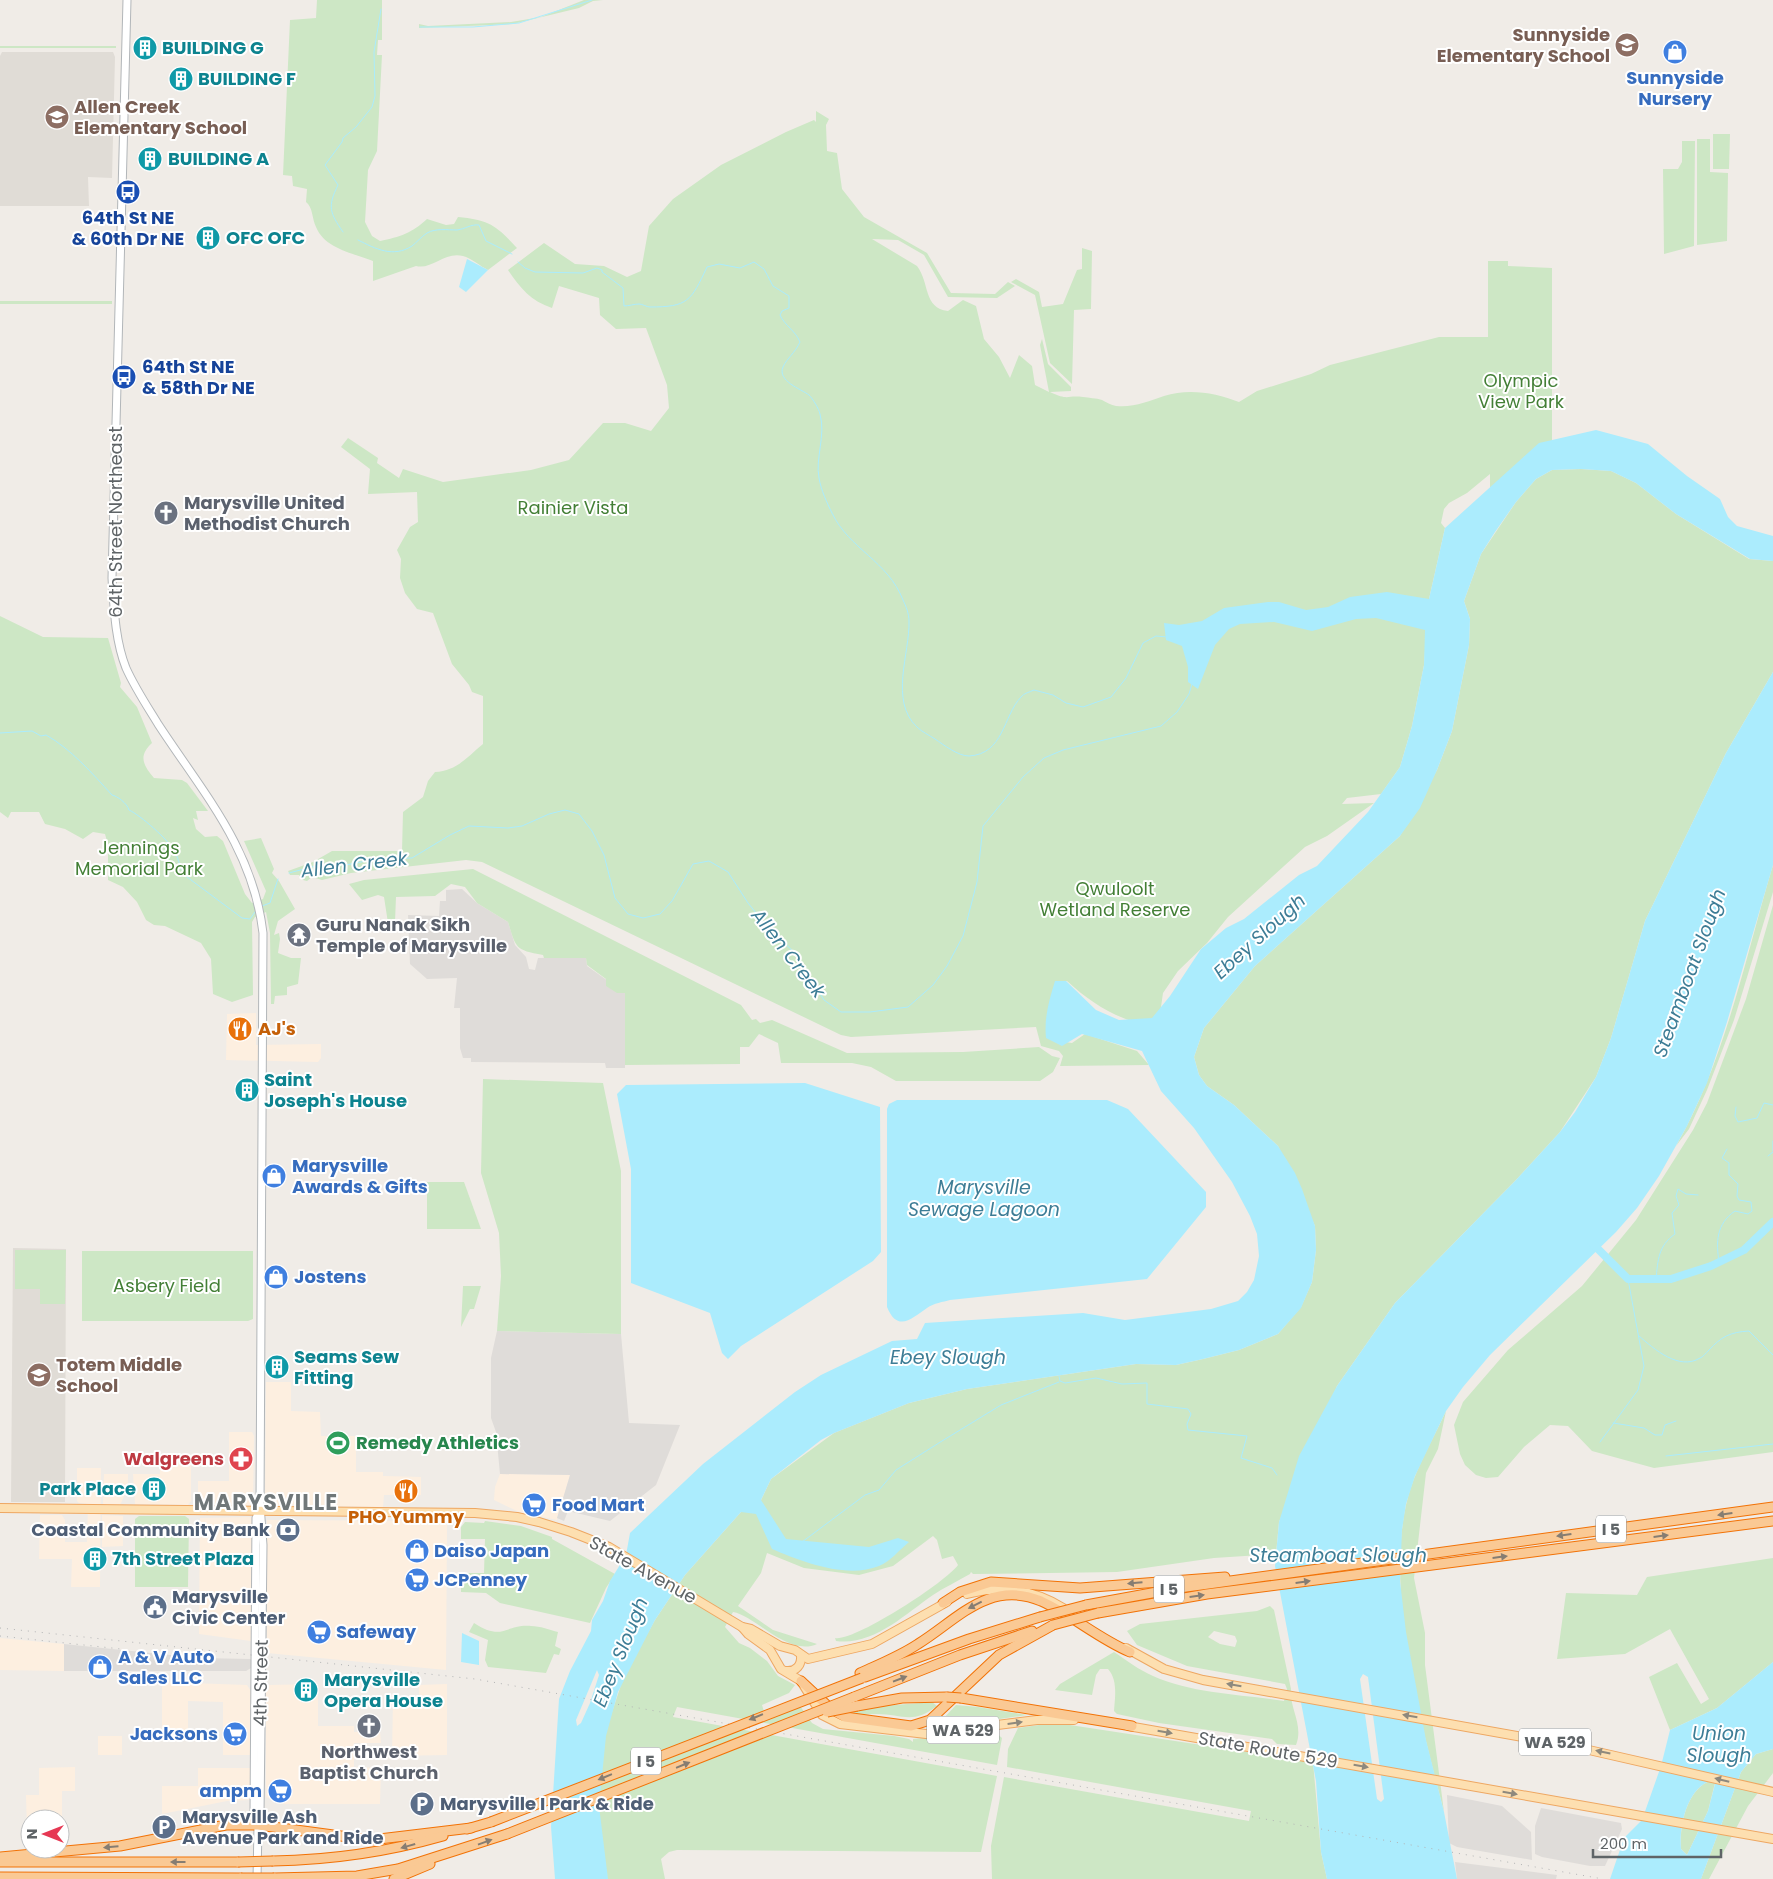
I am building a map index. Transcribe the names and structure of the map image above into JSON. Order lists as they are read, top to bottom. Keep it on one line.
{"streets":{"highway":["I 5"],"main road":["64th Street Northeast","State Avenue","4th Street","WA 529","State Route 529"]},"crossings":[["64th Street Northeast","4th Street"],["I 5","State Route 529"],["State Avenue","4th Street"],["State Avenue","WA 529"]],"districts":["MARYSVILLE"],"water":["Allen Creek","Ebey Slough","Steamboat Slough","Marysville Sewage Lagoon","Union Slough"],"parks":["Olympic View Park","Rainier Vista","Jennings Memorial Park","Qwuloolt Wetland Reserve","Asbery Field"],"places":{"school or university":["Sunnyside Elementary School","Allen Creek Elementary School","Totem Middle School"],"building":["BUILDING G","BUILDING F","BUILDING A","OFC OFC","Saint Joseph's House","Seams Sew Fitting","Park Place","7th Street Plaza","Marysville Opera House"],"shop":["Sunnyside Nursery","Marysville Awards & Gifts","Jostens","Daiso Japan","A & V Auto Sales LLC"],"bus stop":["64th St NE & 60th Dr NE","64th St NE & 58th Dr NE"],"church":["Marysville United Methodist Church","Northwest Baptist Church"],"temple":["Guru Nanak Sikh Temple of Marysville"],"restaurant":["AJ's","PHO Yummy"],"sports":["Remedy Athletics"],"pharmacy":["Walgreens"],"supermarket":["Food Mart","JCPenney","Safeway","Jacksons","ampm"],"bank":["Coastal Community Bank"],"public building":["Marysville Civic Center"],"parking":["Marysville I Park & Ride","Marysville Ash Avenue Park and Ride"]},"scale_bar":"200 m","north":"left"}
